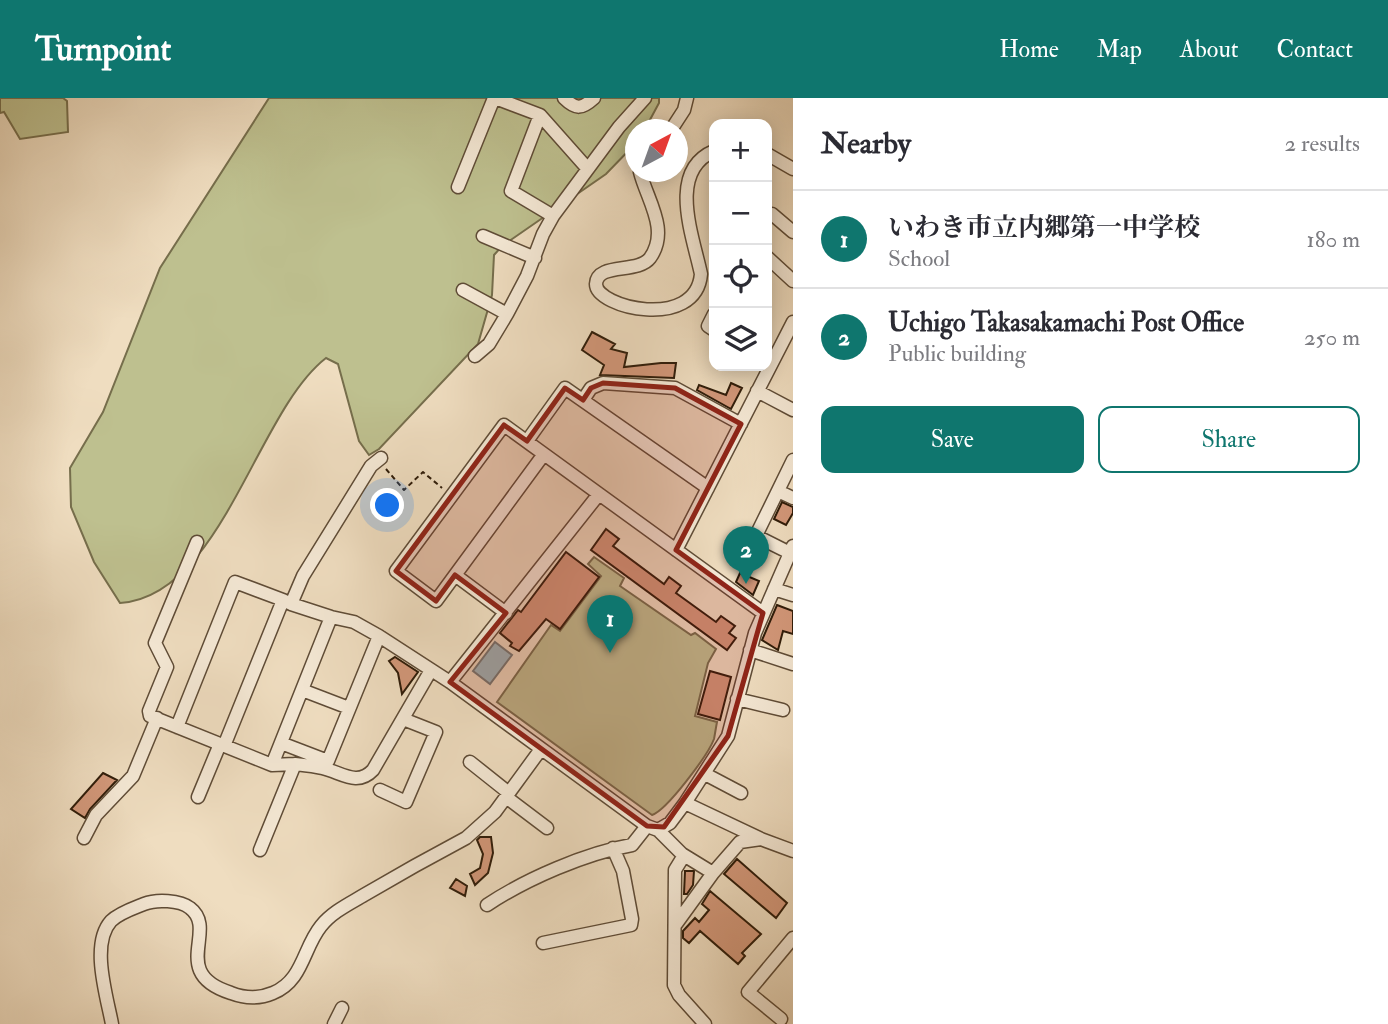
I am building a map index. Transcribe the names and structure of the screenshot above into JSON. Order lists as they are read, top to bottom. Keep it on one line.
{"north":"top right","page":{"header":"Turnpoint","nav":["Home","Map","About","Contact"],"heading":["Nearby","2 results"],"map_buttons":["+","−"],"list":[{"mark":"1","name":"いわき市立内郷第一中学校","note":"School","value":"180 m"},{"mark":"2","name":"Uchigo Takasakamachi Post Office","note":"Public building","value":"250 m"}],"buttons":["Save","Share"],"pins":["2","1"]}}
